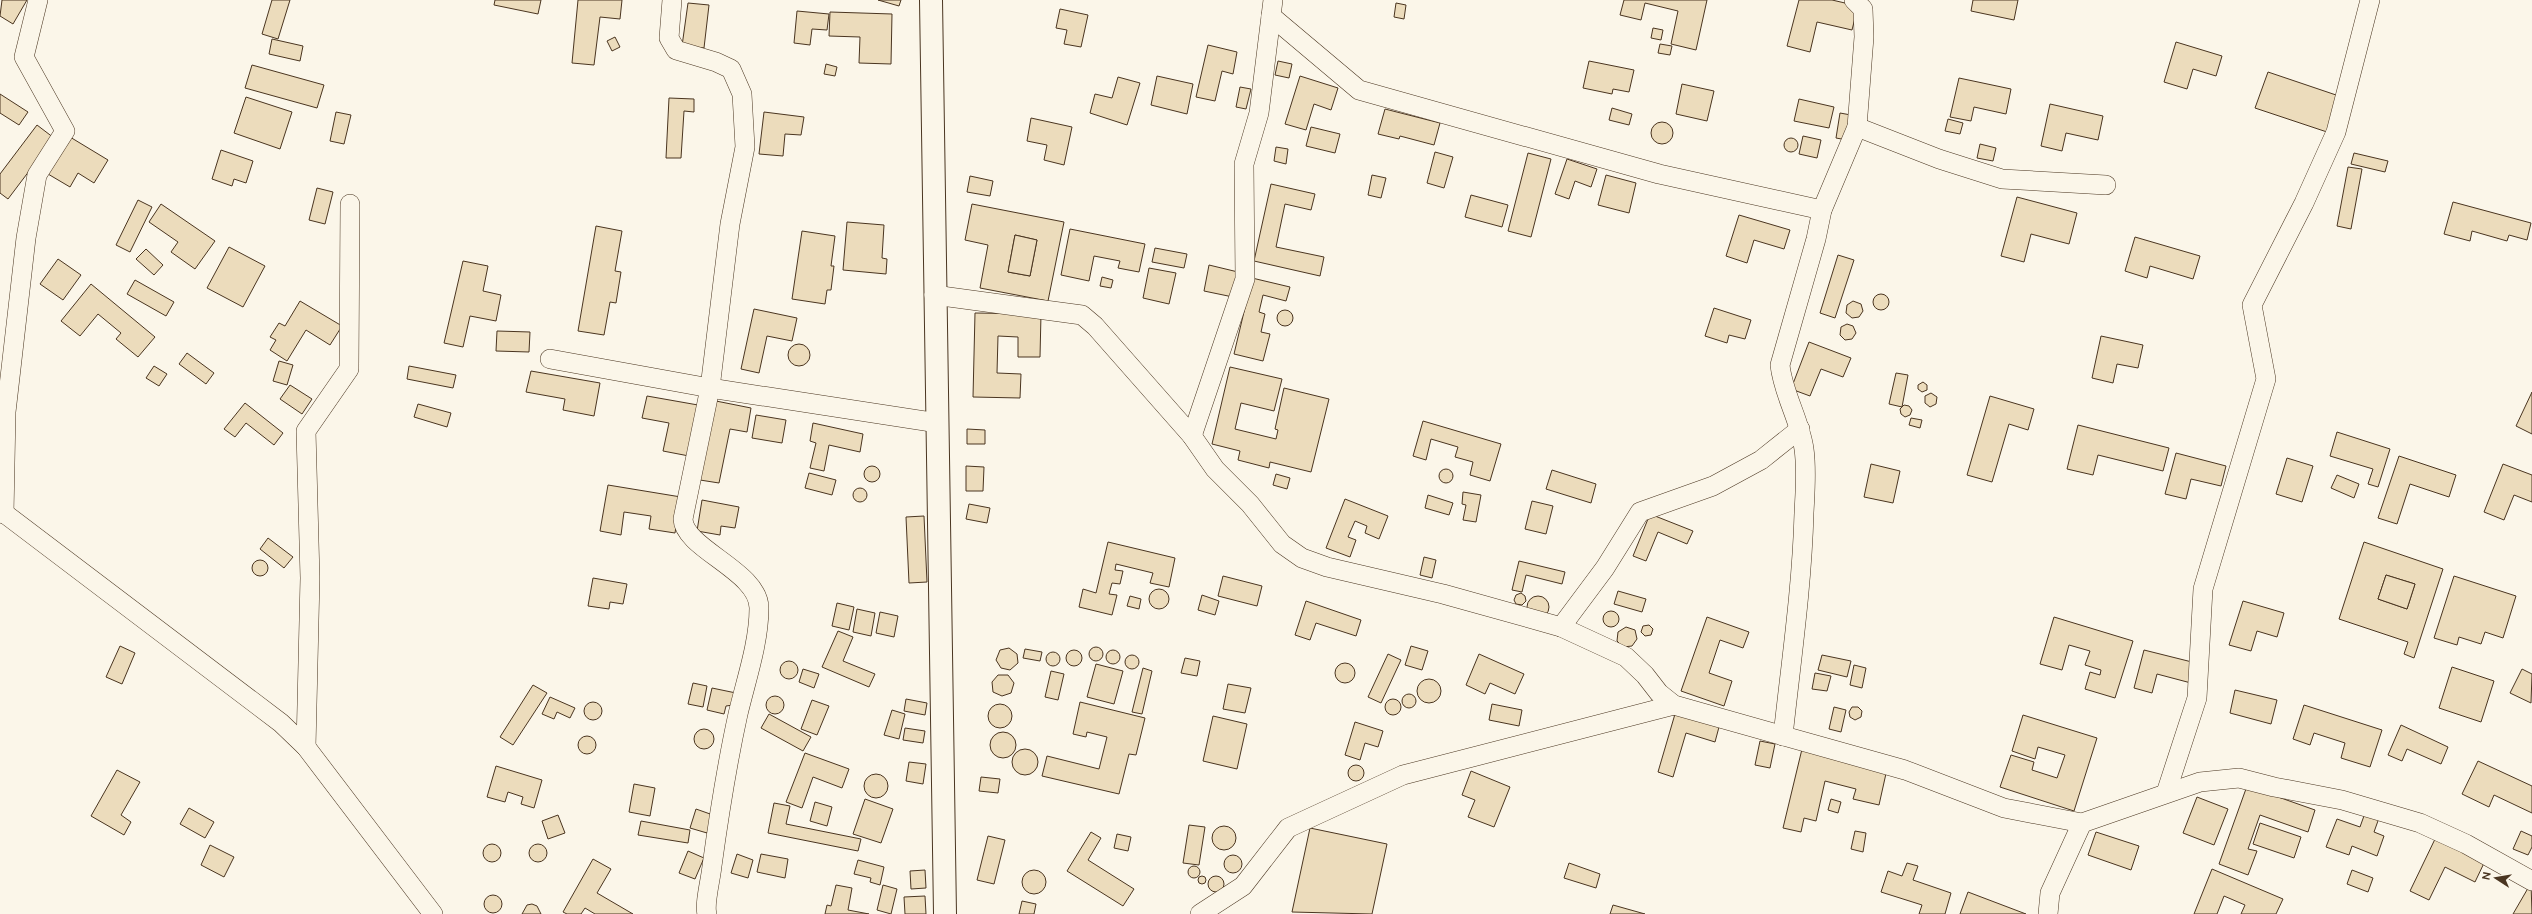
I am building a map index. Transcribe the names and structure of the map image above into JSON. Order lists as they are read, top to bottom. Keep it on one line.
{"north":"left"}
